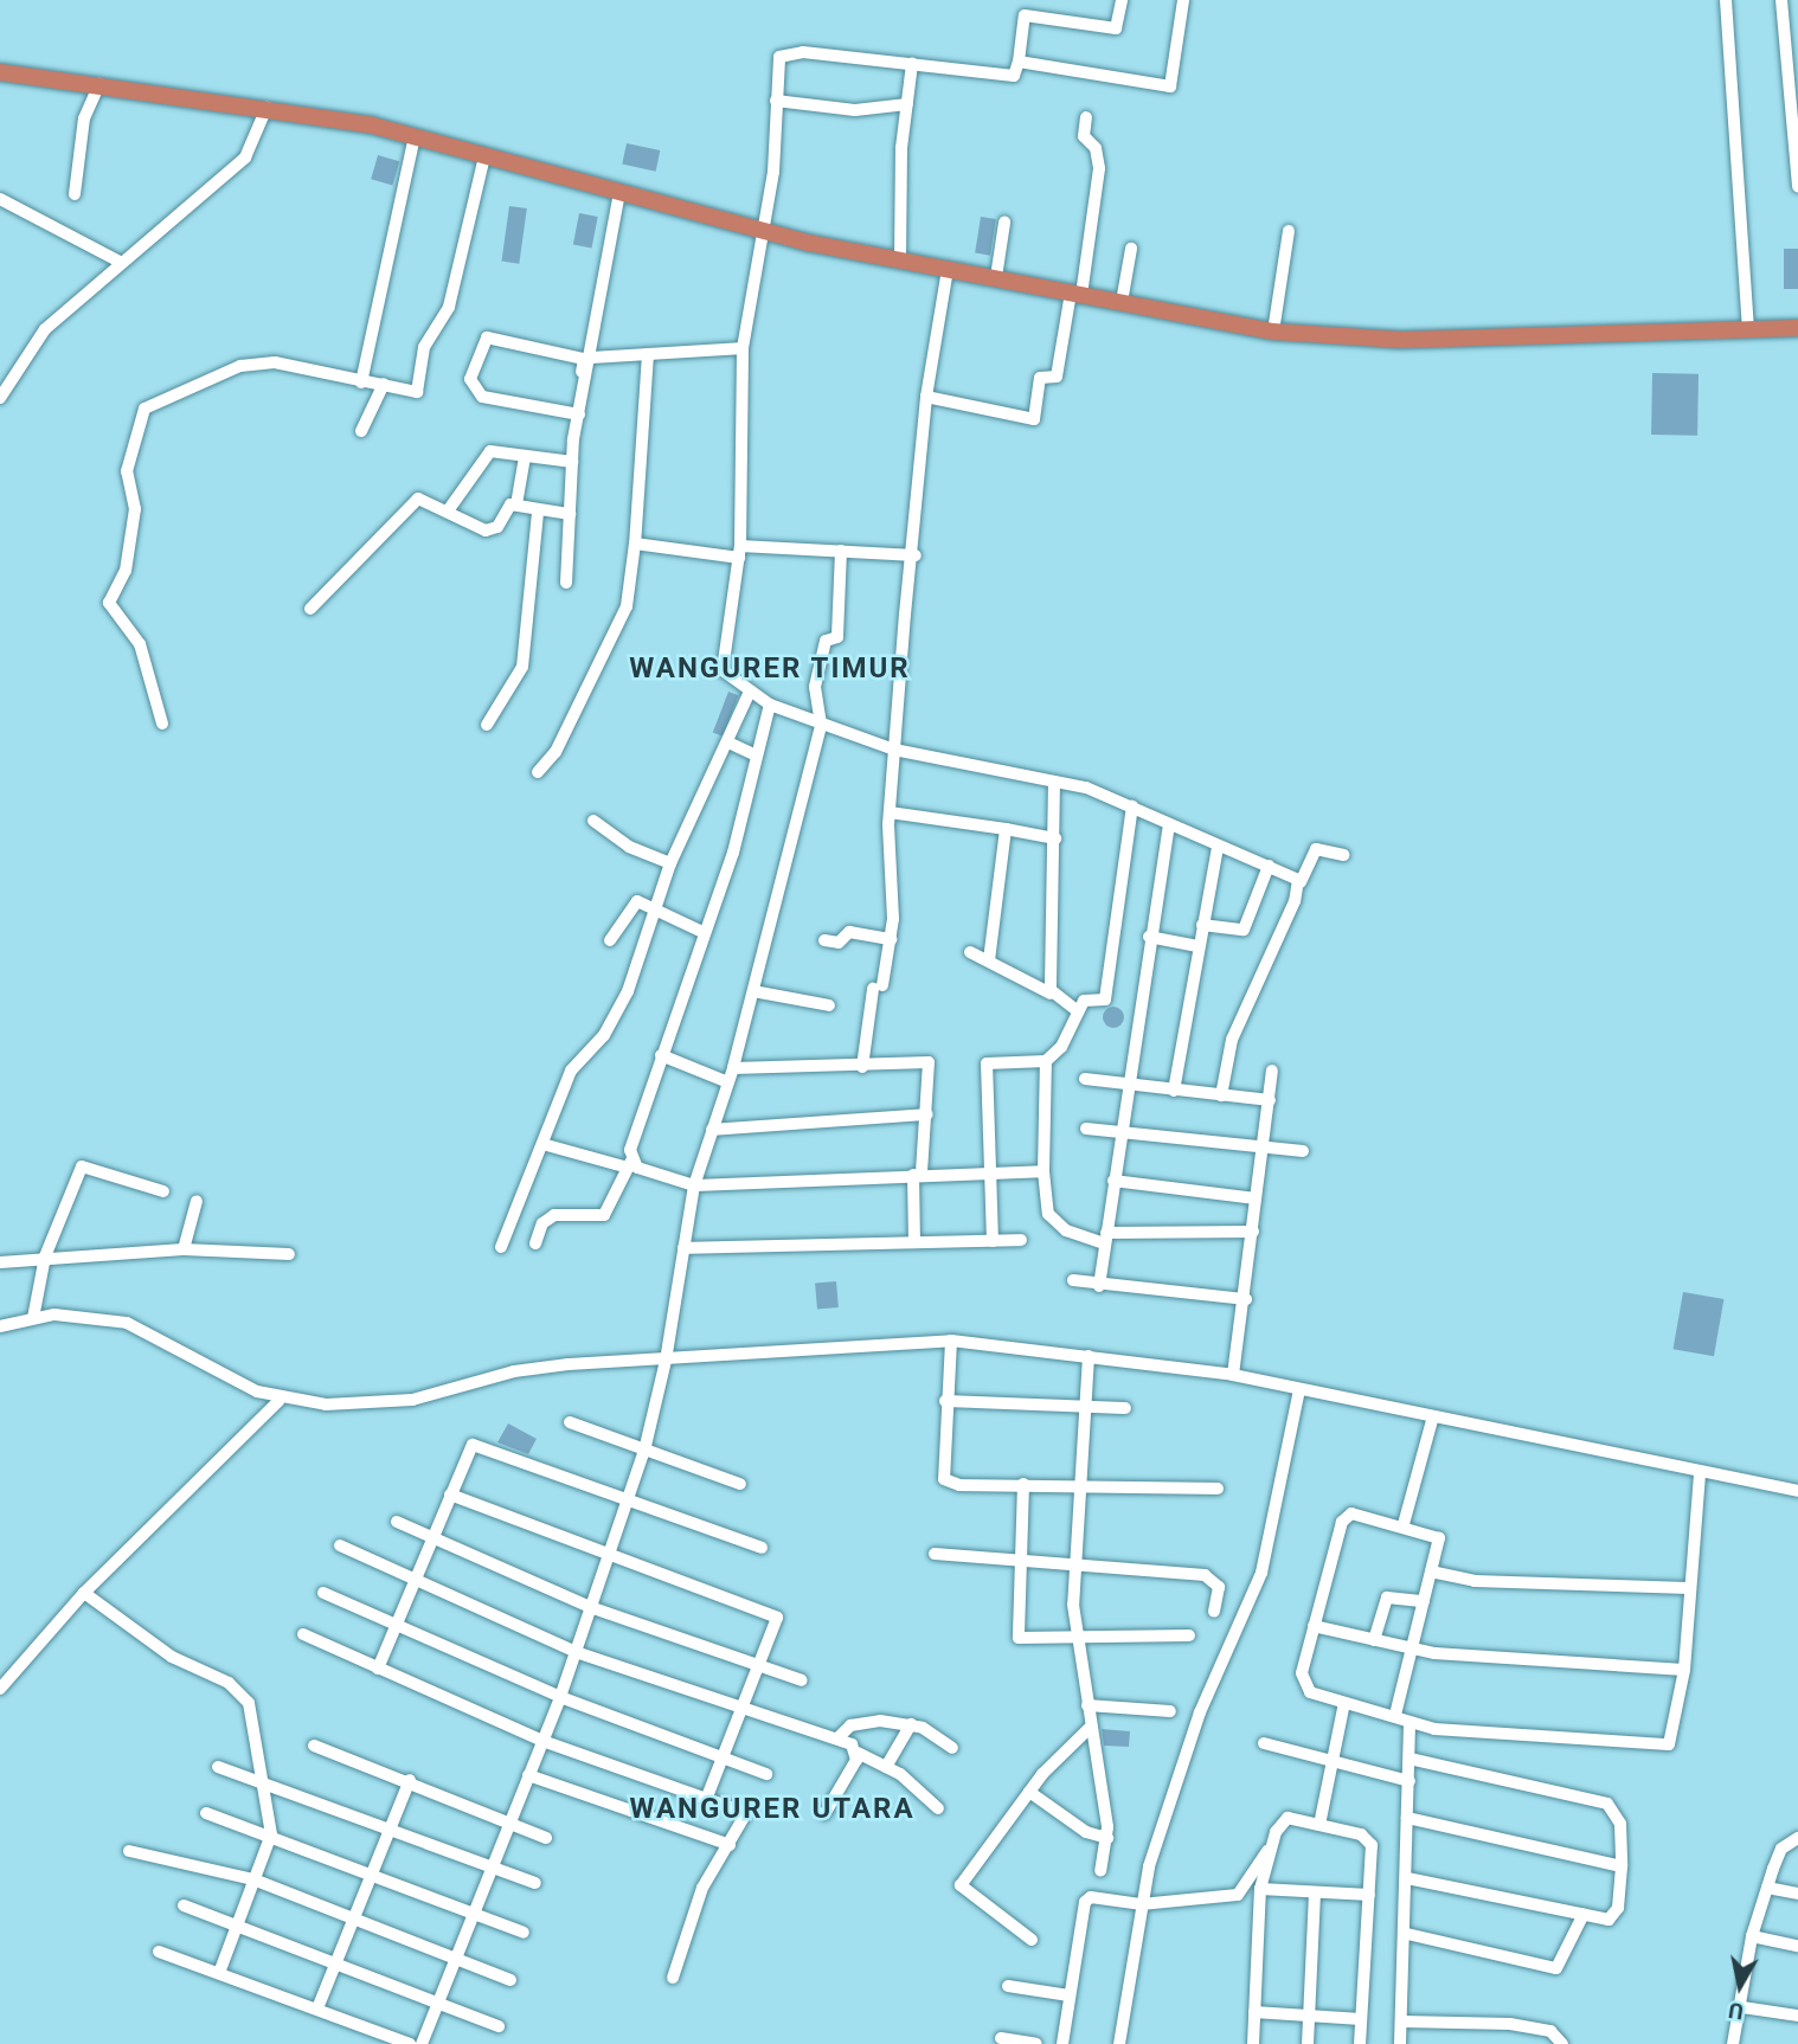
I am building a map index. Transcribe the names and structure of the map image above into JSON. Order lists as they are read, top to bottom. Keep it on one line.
{"districts":["WANGURER TIMUR","WANGURER UTARA"],"north":"bottom"}
